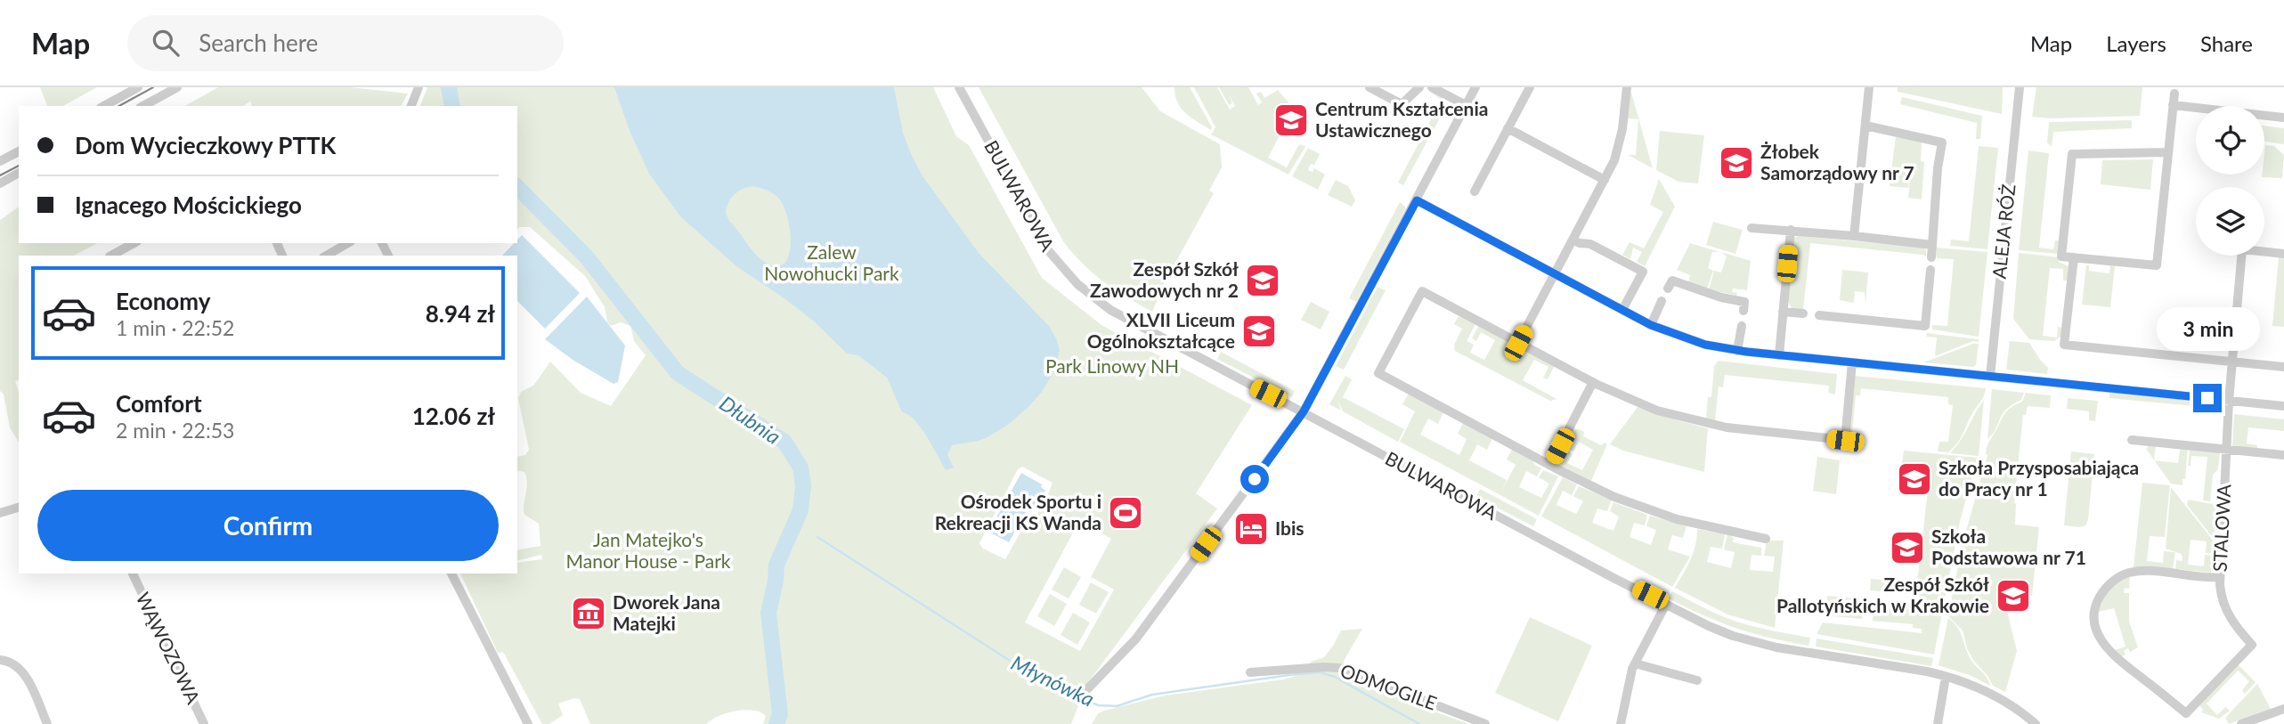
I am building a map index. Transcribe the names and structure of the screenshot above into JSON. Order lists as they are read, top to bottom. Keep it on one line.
{"streets":{"street":["BULWAROWA","ALEJA RÓŻ","STALOWA","WĄWOZOWA","ODMOGILE"]},"water":["Dłubnia","Młynówka"],"parks":["Zalew Nowohucki Park","Park Linowy NH","Jan Matejko's Manor House - Park"],"places":{"school or university":["Centrum Kształcenia Ustawicznego","Żłobek Samorządowy nr 7","Zespół Szkół Zawodowych nr 2","XLVII Liceum Ogólnokształcące","Szkoła Przysposabiająca do Pracy nr 1","Szkoła Podstawowa nr 71","Zespół Szkół Pallotyńskich w Krakowie"],"sports":["Ośrodek Sportu i Rekreacji KS Wanda"],"hotel":["Ibis"],"museum":["Dworek Jana Matejki"]},"page":{"header":"Map","search":"Search here","nav":["Map","Layers","Share"],"banner":["Dom Wycieczkowy PTTK","Ignacego Mościckiego"],"list":[{"name":"Economy","note":"1 min · 22:52","value":"8.94 zł"},{"name":"Comfort","note":"2 min · 22:53","value":"12.06 zł"}],"bubble":"3 min","buttons":"Confirm"}}
